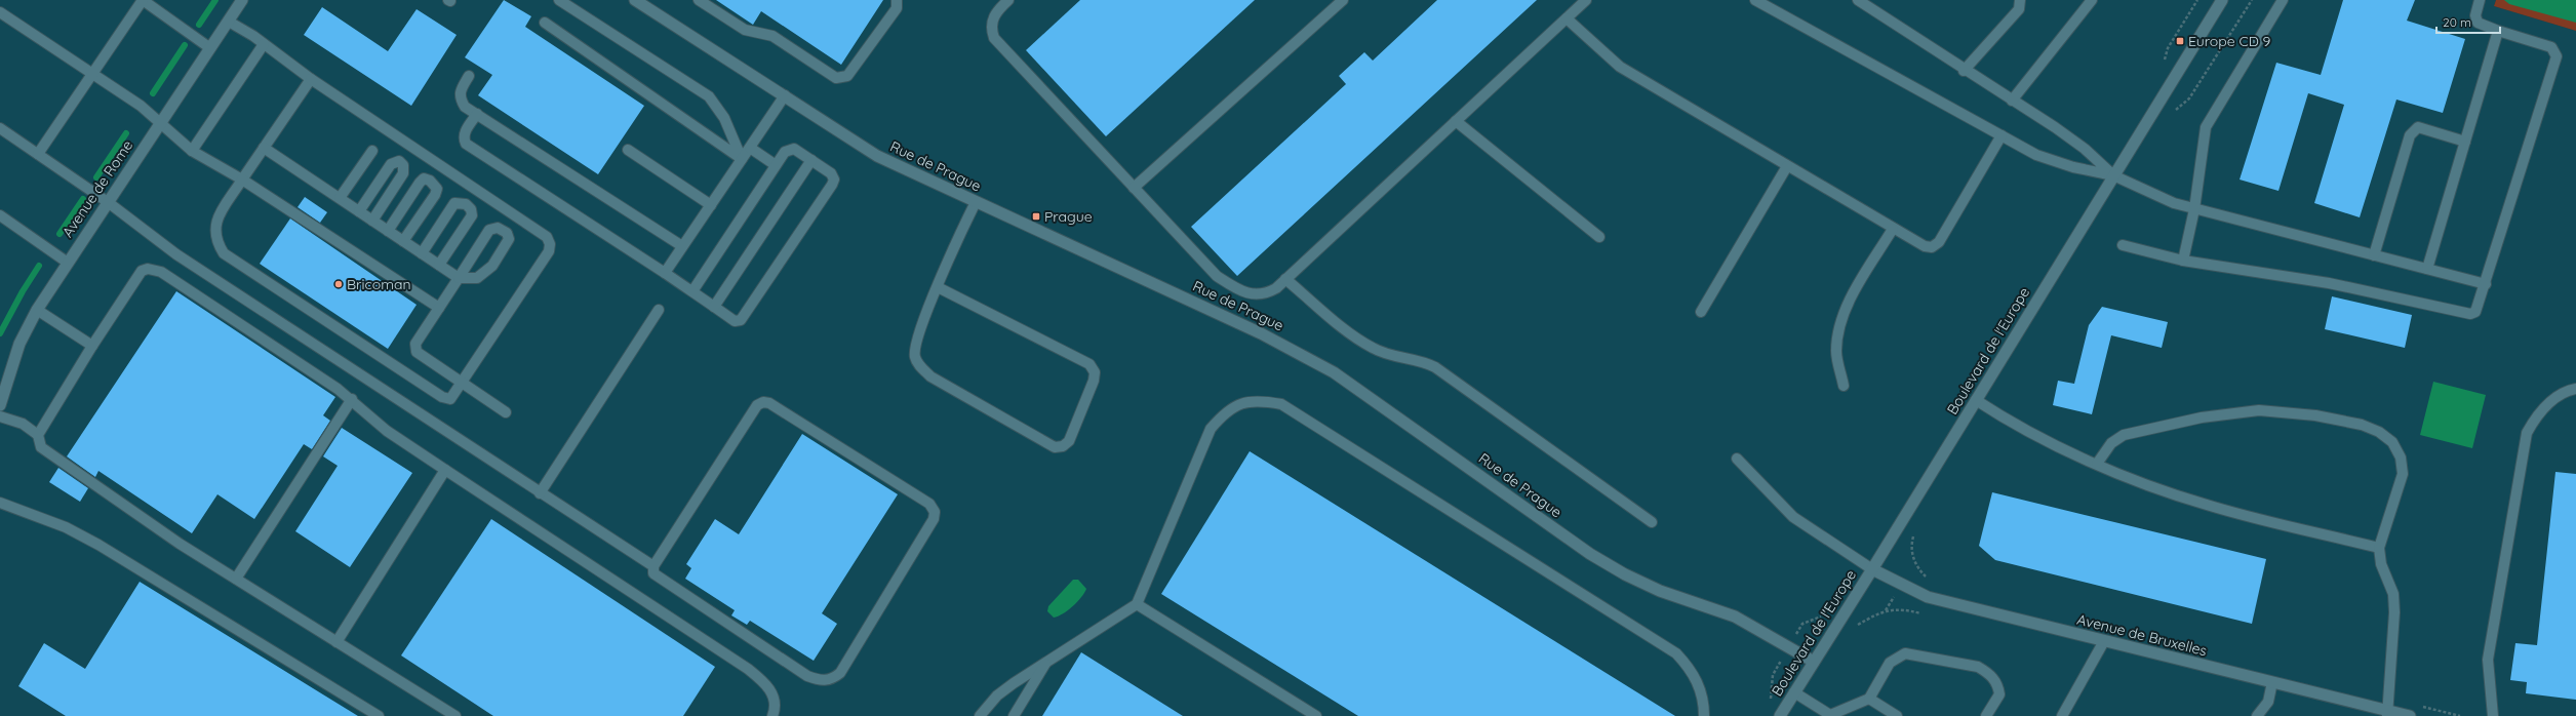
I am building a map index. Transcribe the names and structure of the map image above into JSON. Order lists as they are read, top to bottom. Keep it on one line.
{"streets":{"street":["Rue de Prague","Avenue de Rome","Boulevard de l'Europe","Avenue de Bruxelles"]},"crossings":[["Rue de Prague","Boulevard de l'Europe"],["Boulevard de l'Europe","Avenue de Bruxelles"]],"places":{"transit":["Europe CD 9","Prague"],"other":["Bricoman"]},"scale_bar":"20 m"}
